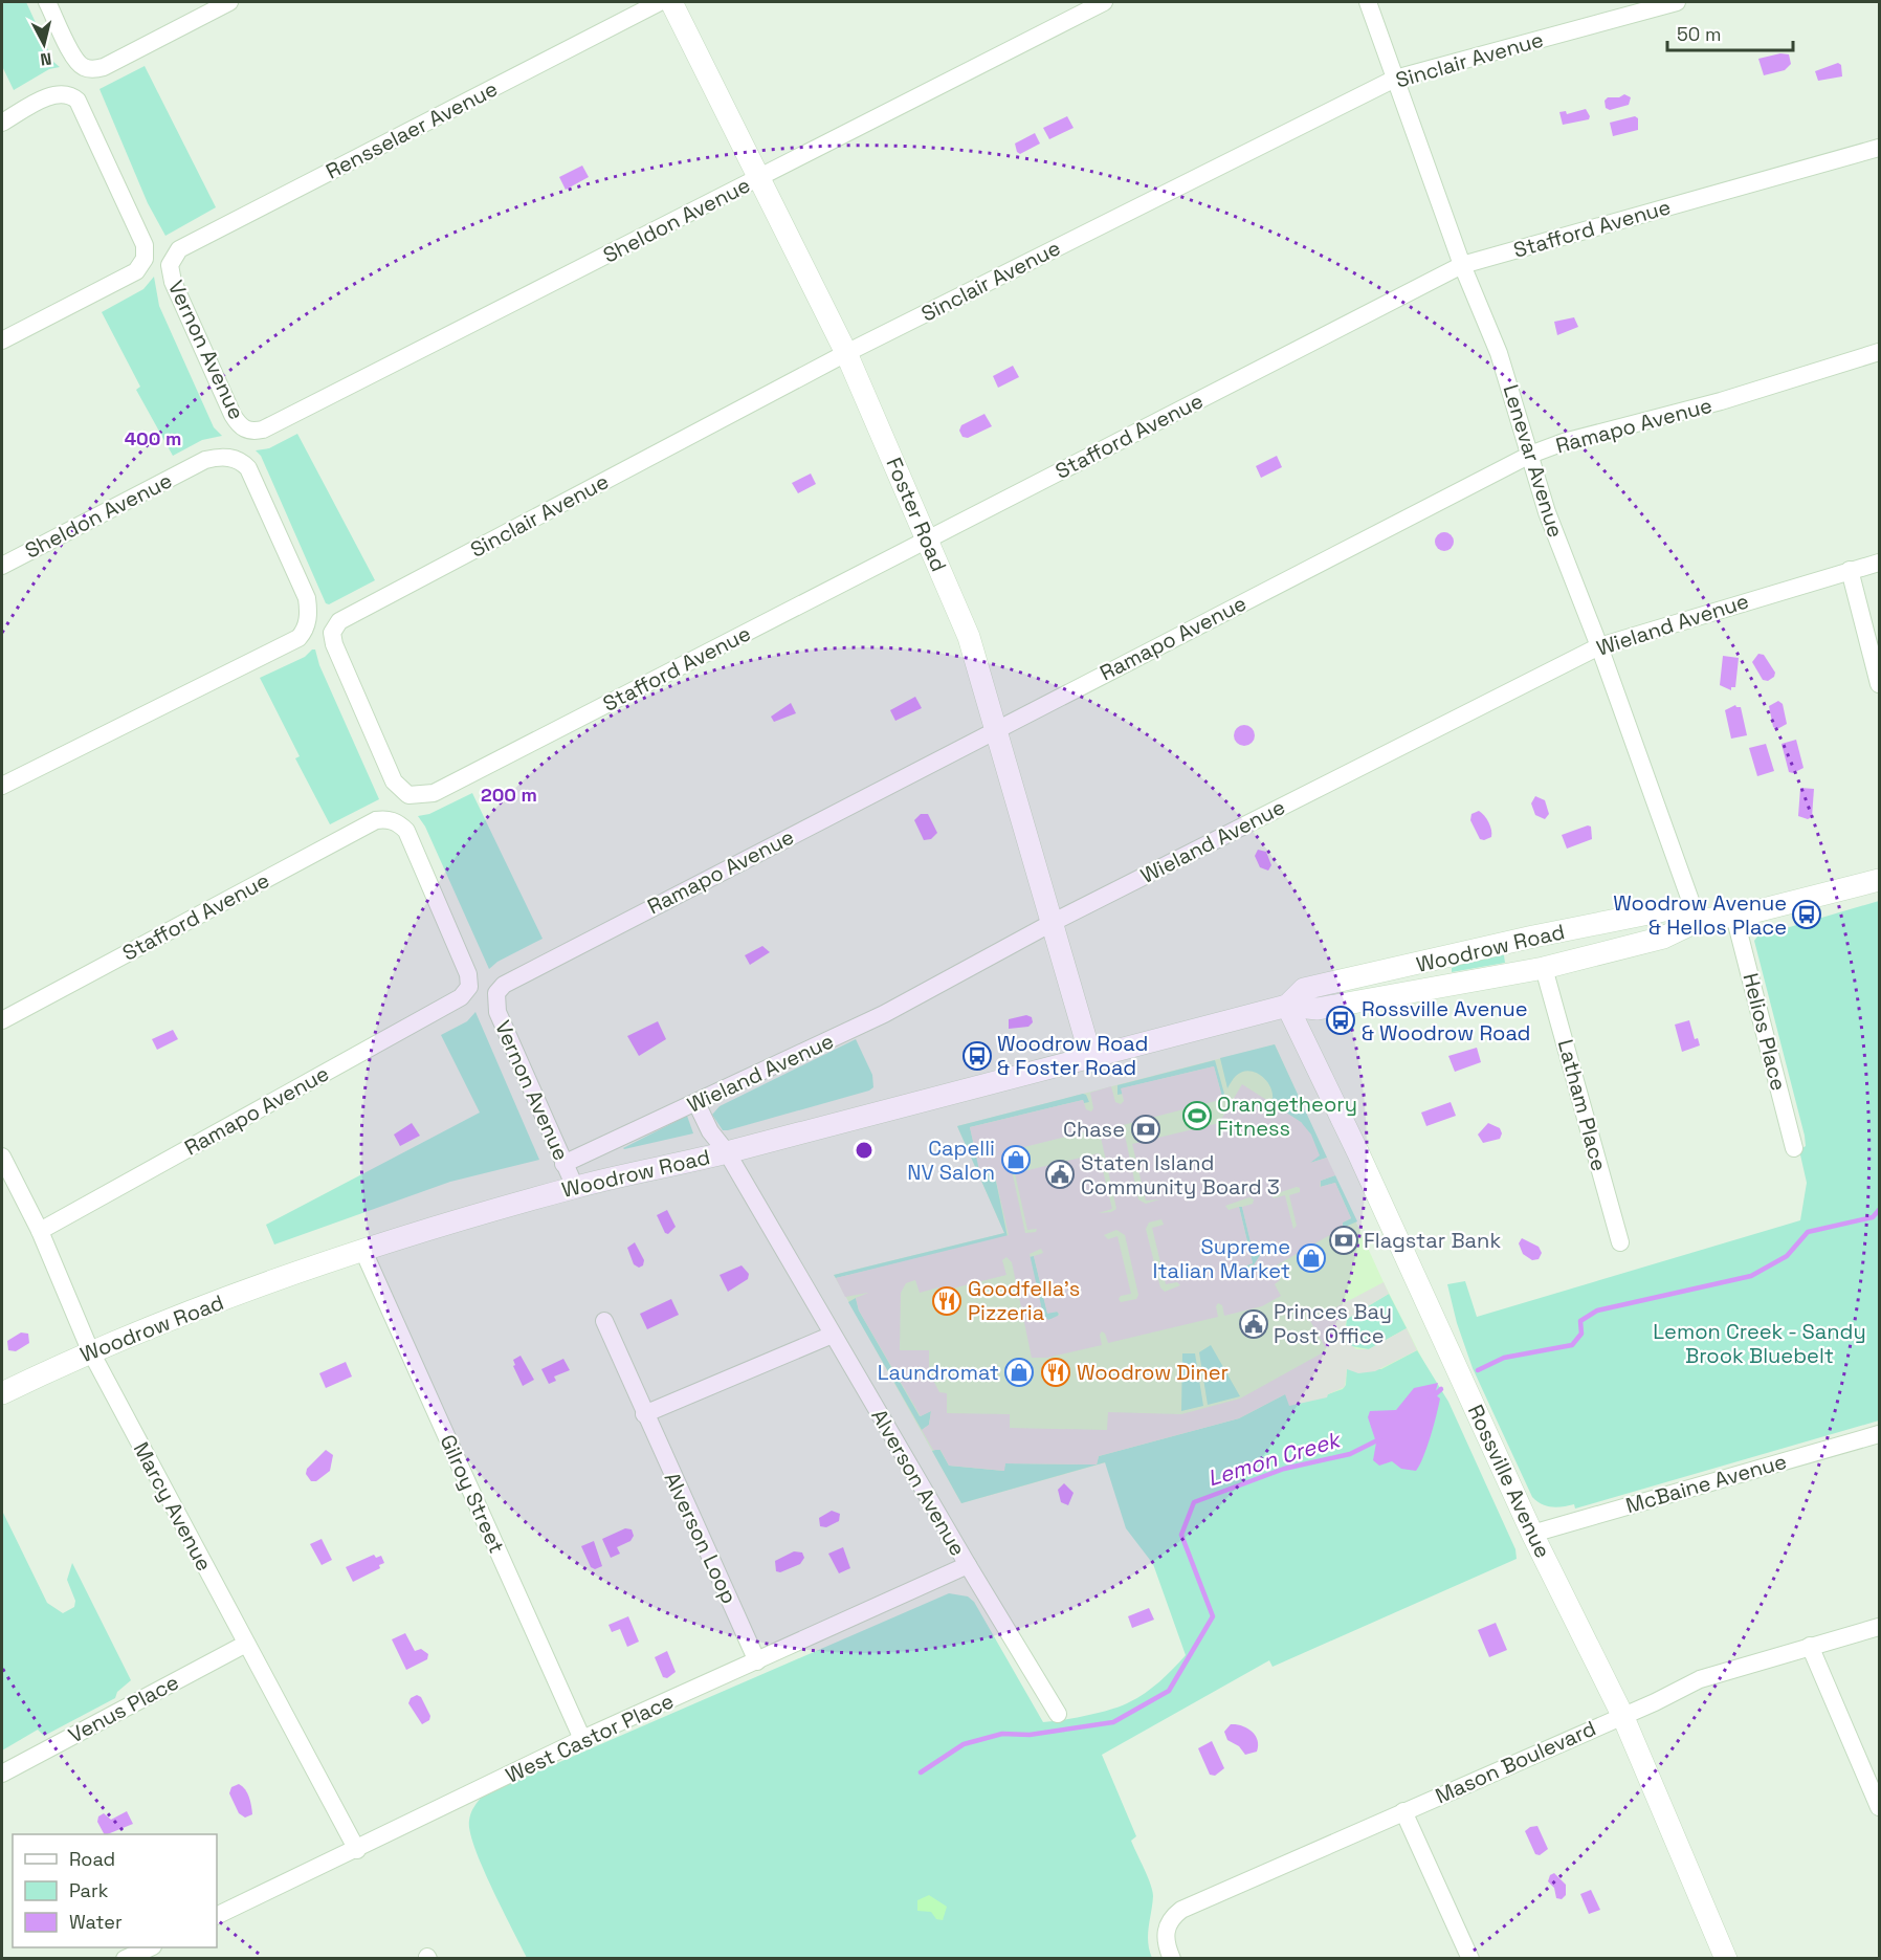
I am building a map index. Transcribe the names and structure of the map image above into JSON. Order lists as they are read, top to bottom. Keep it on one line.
{"streets":{"street":["Sinclair Avenue","Rensselaer Avenue","Sheldon Avenue","Stafford Avenue","Vernon Avenue","Ramapo Avenue","Lenevar Avenue","Foster Road","Wieland Avenue","Woodrow Road","Helios Place","Latham Place","Rossville Avenue","Alverson Avenue","McBaine Avenue","Gilroy Street","Marcy Avenue","Alverson Loop","Venus Place","West Castor Place","Mason Boulevard"]},"crossings":[["Sinclair Avenue","Stafford Avenue"],["Sinclair Avenue","Lenevar Avenue"],["Sinclair Avenue","Foster Road"],["Rensselaer Avenue","Vernon Avenue"],["Sheldon Avenue","Vernon Avenue"],["Sheldon Avenue","Foster Road"],["Stafford Avenue","Ramapo Avenue"],["Stafford Avenue","Lenevar Avenue"],["Stafford Avenue","Foster Road"],["Vernon Avenue","Ramapo Avenue"],["Vernon Avenue","Wieland Avenue"],["Vernon Avenue","Woodrow Road"],["Ramapo Avenue","Lenevar Avenue"],["Ramapo Avenue","Foster Road"],["Ramapo Avenue","Marcy Avenue"],["Lenevar Avenue","Wieland Avenue"],["Lenevar Avenue","Woodrow Road"],["Foster Road","Wieland Avenue"],["Foster Road","Woodrow Road"],["Wieland Avenue","Alverson Avenue"],["Woodrow Road","Helios Place"],["Woodrow Road","Latham Place"],["Woodrow Road","Rossville Avenue"],["Woodrow Road","Alverson Avenue"],["Woodrow Road","Gilroy Street"],["Woodrow Road","Marcy Avenue"],["Rossville Avenue","McBaine Avenue"],["Rossville Avenue","Mason Boulevard"],["Alverson Avenue","West Castor Place"],["Gilroy Street","West Castor Place"],["Marcy Avenue","Venus Place"],["Marcy Avenue","West Castor Place"],["Alverson Loop","West Castor Place"]],"water":["Lemon Creek"],"parks":["Lemon Creek - Sandy Brook Bluebelt"],"places":{"bus stop":["Woodrow Avenue & Hellos Place","Rossville Avenue & Woodrow Road","Woodrow Road & Foster Road"],"sports":["Orangetheory Fitness"],"bank":["Chase","Flagstar Bank"],"shop":["Capelli NV Salon","Supreme Italian Market","Laundromat"],"public building":["Staten Island Community Board 3","Princes Bay Post Office"],"restaurant":["Goodfella's Pizzeria","Woodrow Diner"]},"legend":["Road","Park","Water"],"scale_bar":"50 m","north":"bottom","rings":["400 m","200 m"]}
